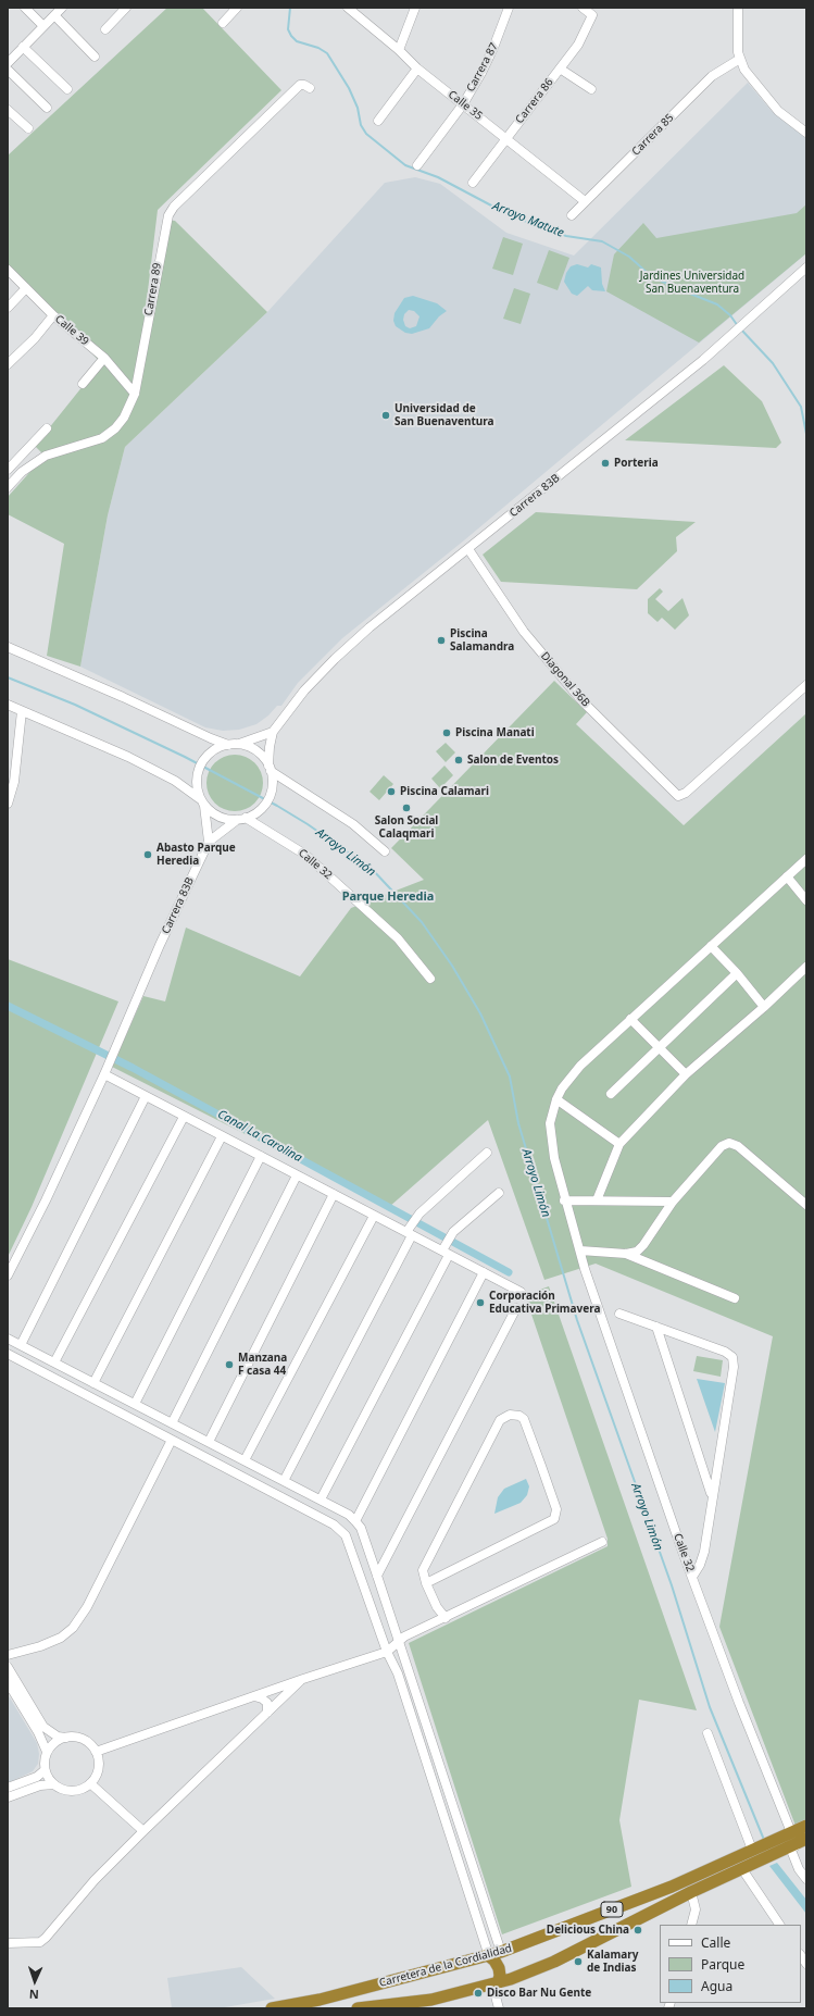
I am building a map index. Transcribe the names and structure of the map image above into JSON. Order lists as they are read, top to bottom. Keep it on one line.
{"streets":{"highway":["90","Carretera de la Cordialidad"],"street":["Carrera 87","Carrera 86","Calle 35","Carrera 85","Carrera 89","Calle 39","Carrera 83B","Diagonal 36B","Calle 32"]},"crossings":[["Carrera 87","Calle 35"],["Carrera 86","Calle 35"],["Calle 35","Carrera 85"],["Carrera 89","Calle 39"],["Carrera 83B","Diagonal 36B"],["Carrera 83B","Calle 32"],["Calle 32","Carretera de la Cordialidad"]],"districts":["Parque Heredia"],"water":["Arroyo Matute","Arroyo Limón","Canal La Carolina"],"parks":["Jardines Universidad San Buenaventura"],"places":["Universidad de San Buenaventura","Porteria","Piscina Salamandra","Piscina Manati","Salon de Eventos","Piscina Calamari","Salon Social Calaqmari","Abasto Parque Heredia","Corporación Educativa Primavera","Manzana F casa 44","Delicious China","Kalamary de Indias","Disco Bar Nu Gente"],"legend":["Calle","Parque","Agua"],"north":"bottom"}
